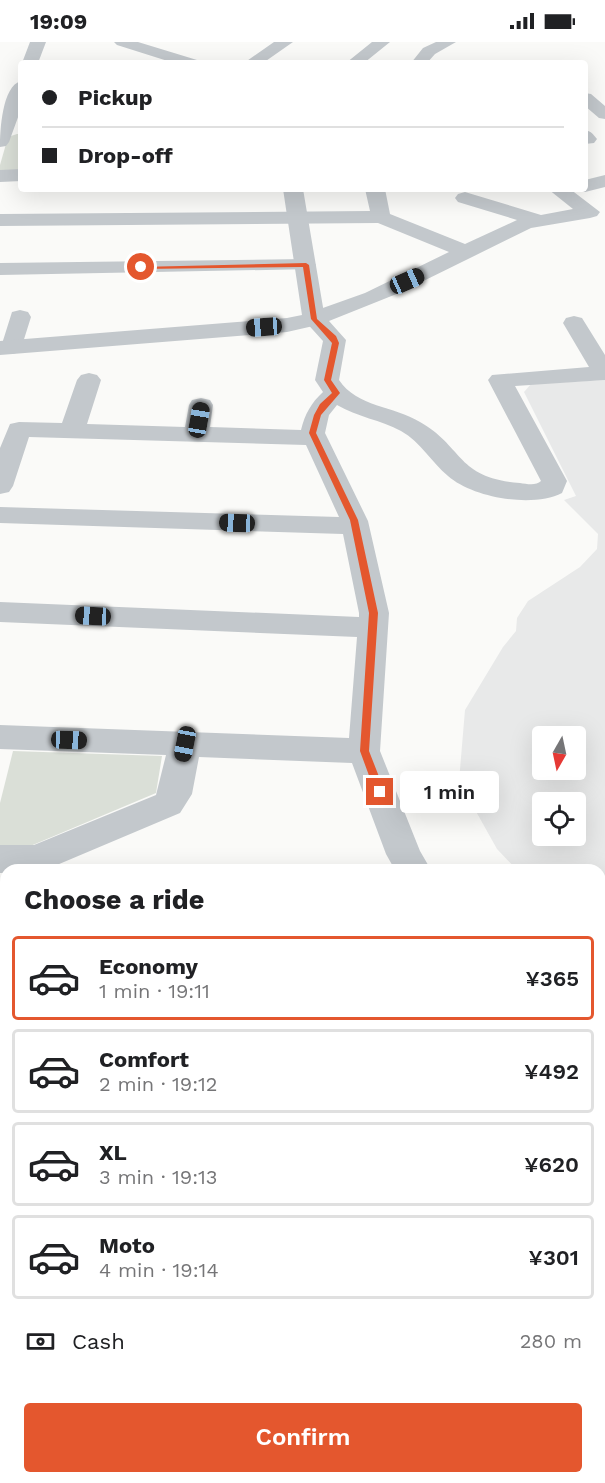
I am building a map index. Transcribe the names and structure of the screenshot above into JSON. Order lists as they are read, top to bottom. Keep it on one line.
{"north":"bottom","page":{"status":"19:09","banner":["Pickup","Drop-off"],"bubble":"1 min","heading":"Choose a ride","list":[{"name":"Economy","note":"1 min · 19:11","value":"¥365"},{"name":"Comfort","note":"2 min · 19:12","value":"¥492"},{"name":"XL","note":"3 min · 19:13","value":"¥620"},{"name":"Moto","note":"4 min · 19:14","value":"¥301"}],"pay":["Cash","280 m"],"buttons":"Confirm"}}
